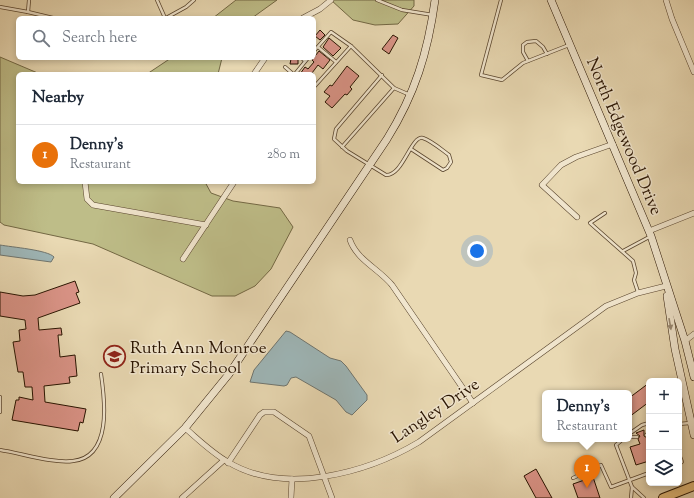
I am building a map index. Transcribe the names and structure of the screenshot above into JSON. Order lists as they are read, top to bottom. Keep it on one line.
{"streets":{"street":["North Edgewood Drive","Langley Drive"]},"crossings":[["North Edgewood Drive","Langley Drive"]],"places":{"school or university":["Ruth Ann Monroe Primary School"]},"page":{"search":"Search here","heading":"Nearby","list":[{"mark":"1","name":"Denny's","note":"Restaurant","value":"280 m"}],"map_buttons":["+","−"],"popup":["Denny's","Restaurant"],"pins":"1"}}
